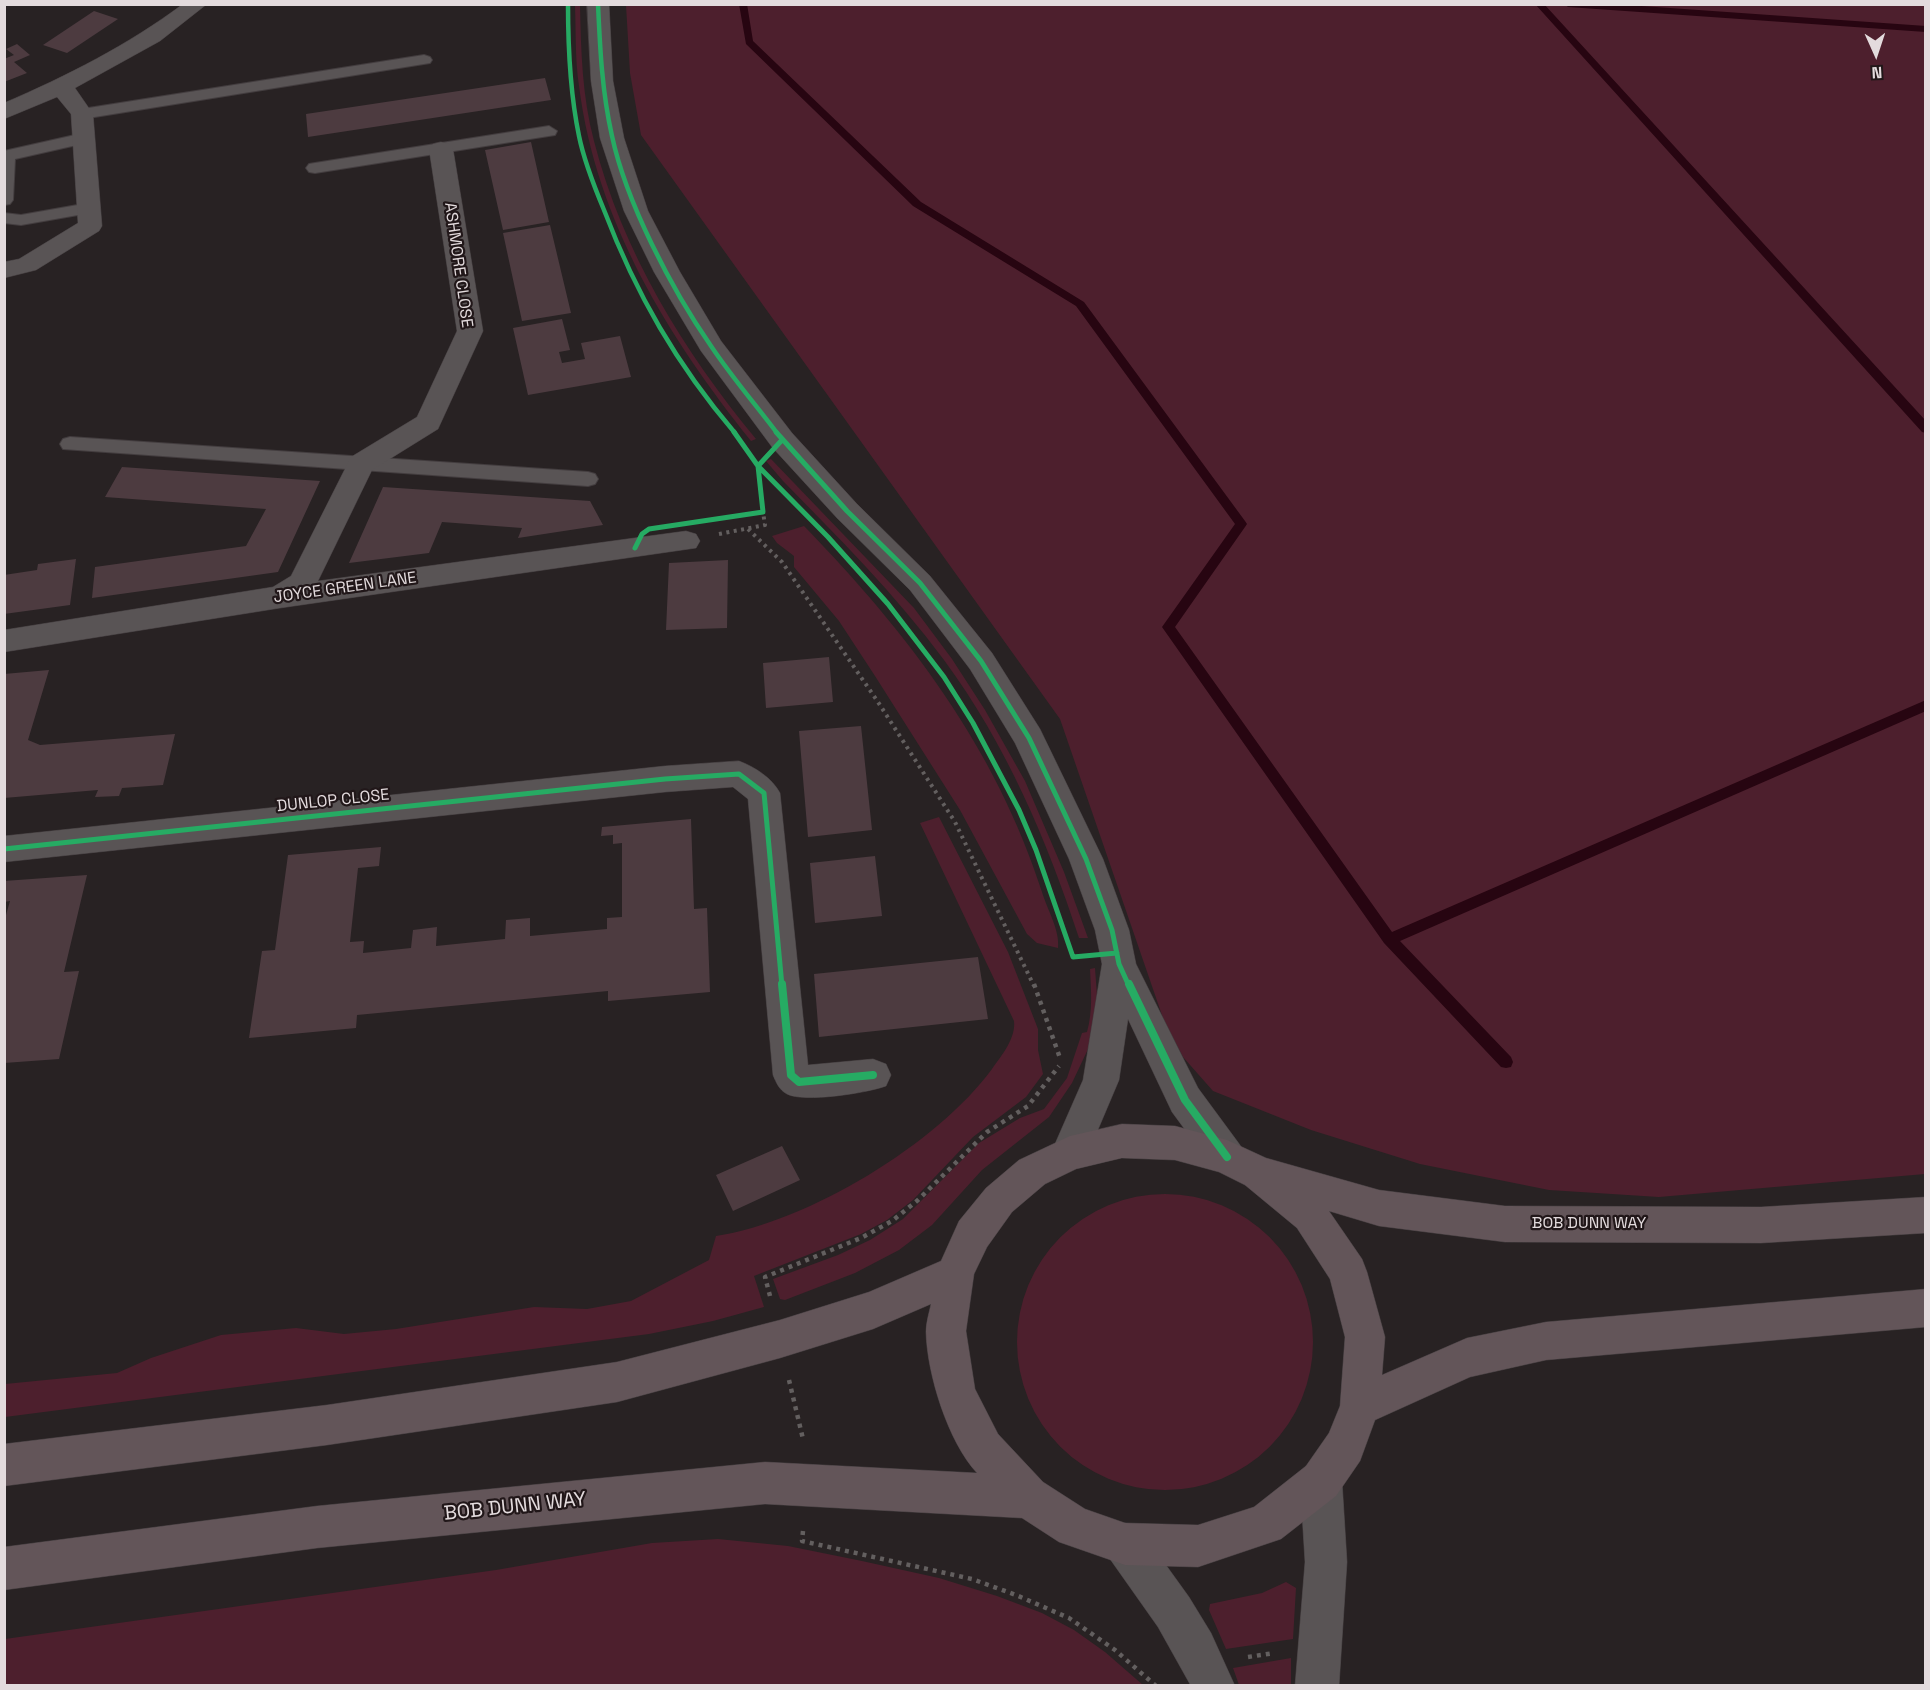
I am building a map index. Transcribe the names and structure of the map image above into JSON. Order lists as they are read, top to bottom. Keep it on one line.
{"streets":{"main road":["BOB DUNN WAY"],"street":["ASHMORE CLOSE","JOYCE GREEN LANE","DUNLOP CLOSE"]},"north":"bottom"}
